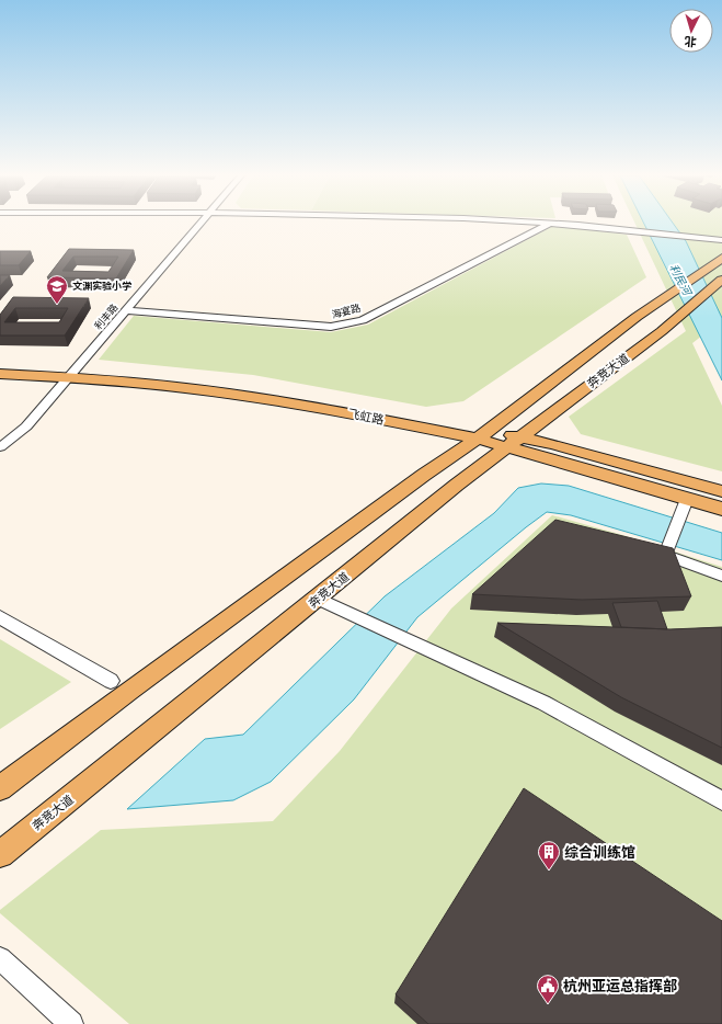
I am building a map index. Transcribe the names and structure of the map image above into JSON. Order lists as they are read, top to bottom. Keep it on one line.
{"streets":{"main road":["奔竞大道","飞虹路"],"street":["海宴路","利丰路"]},"crossings":[["海宴路","利丰路"],["利丰路","飞虹路"],["奔竞大道","飞虹路"]],"water":["利民河"],"places":{"school or university":["文渊实验小学"],"building":["综合训练馆"],"public building":["杭州亚运总指挥部"]},"north":"bottom"}
